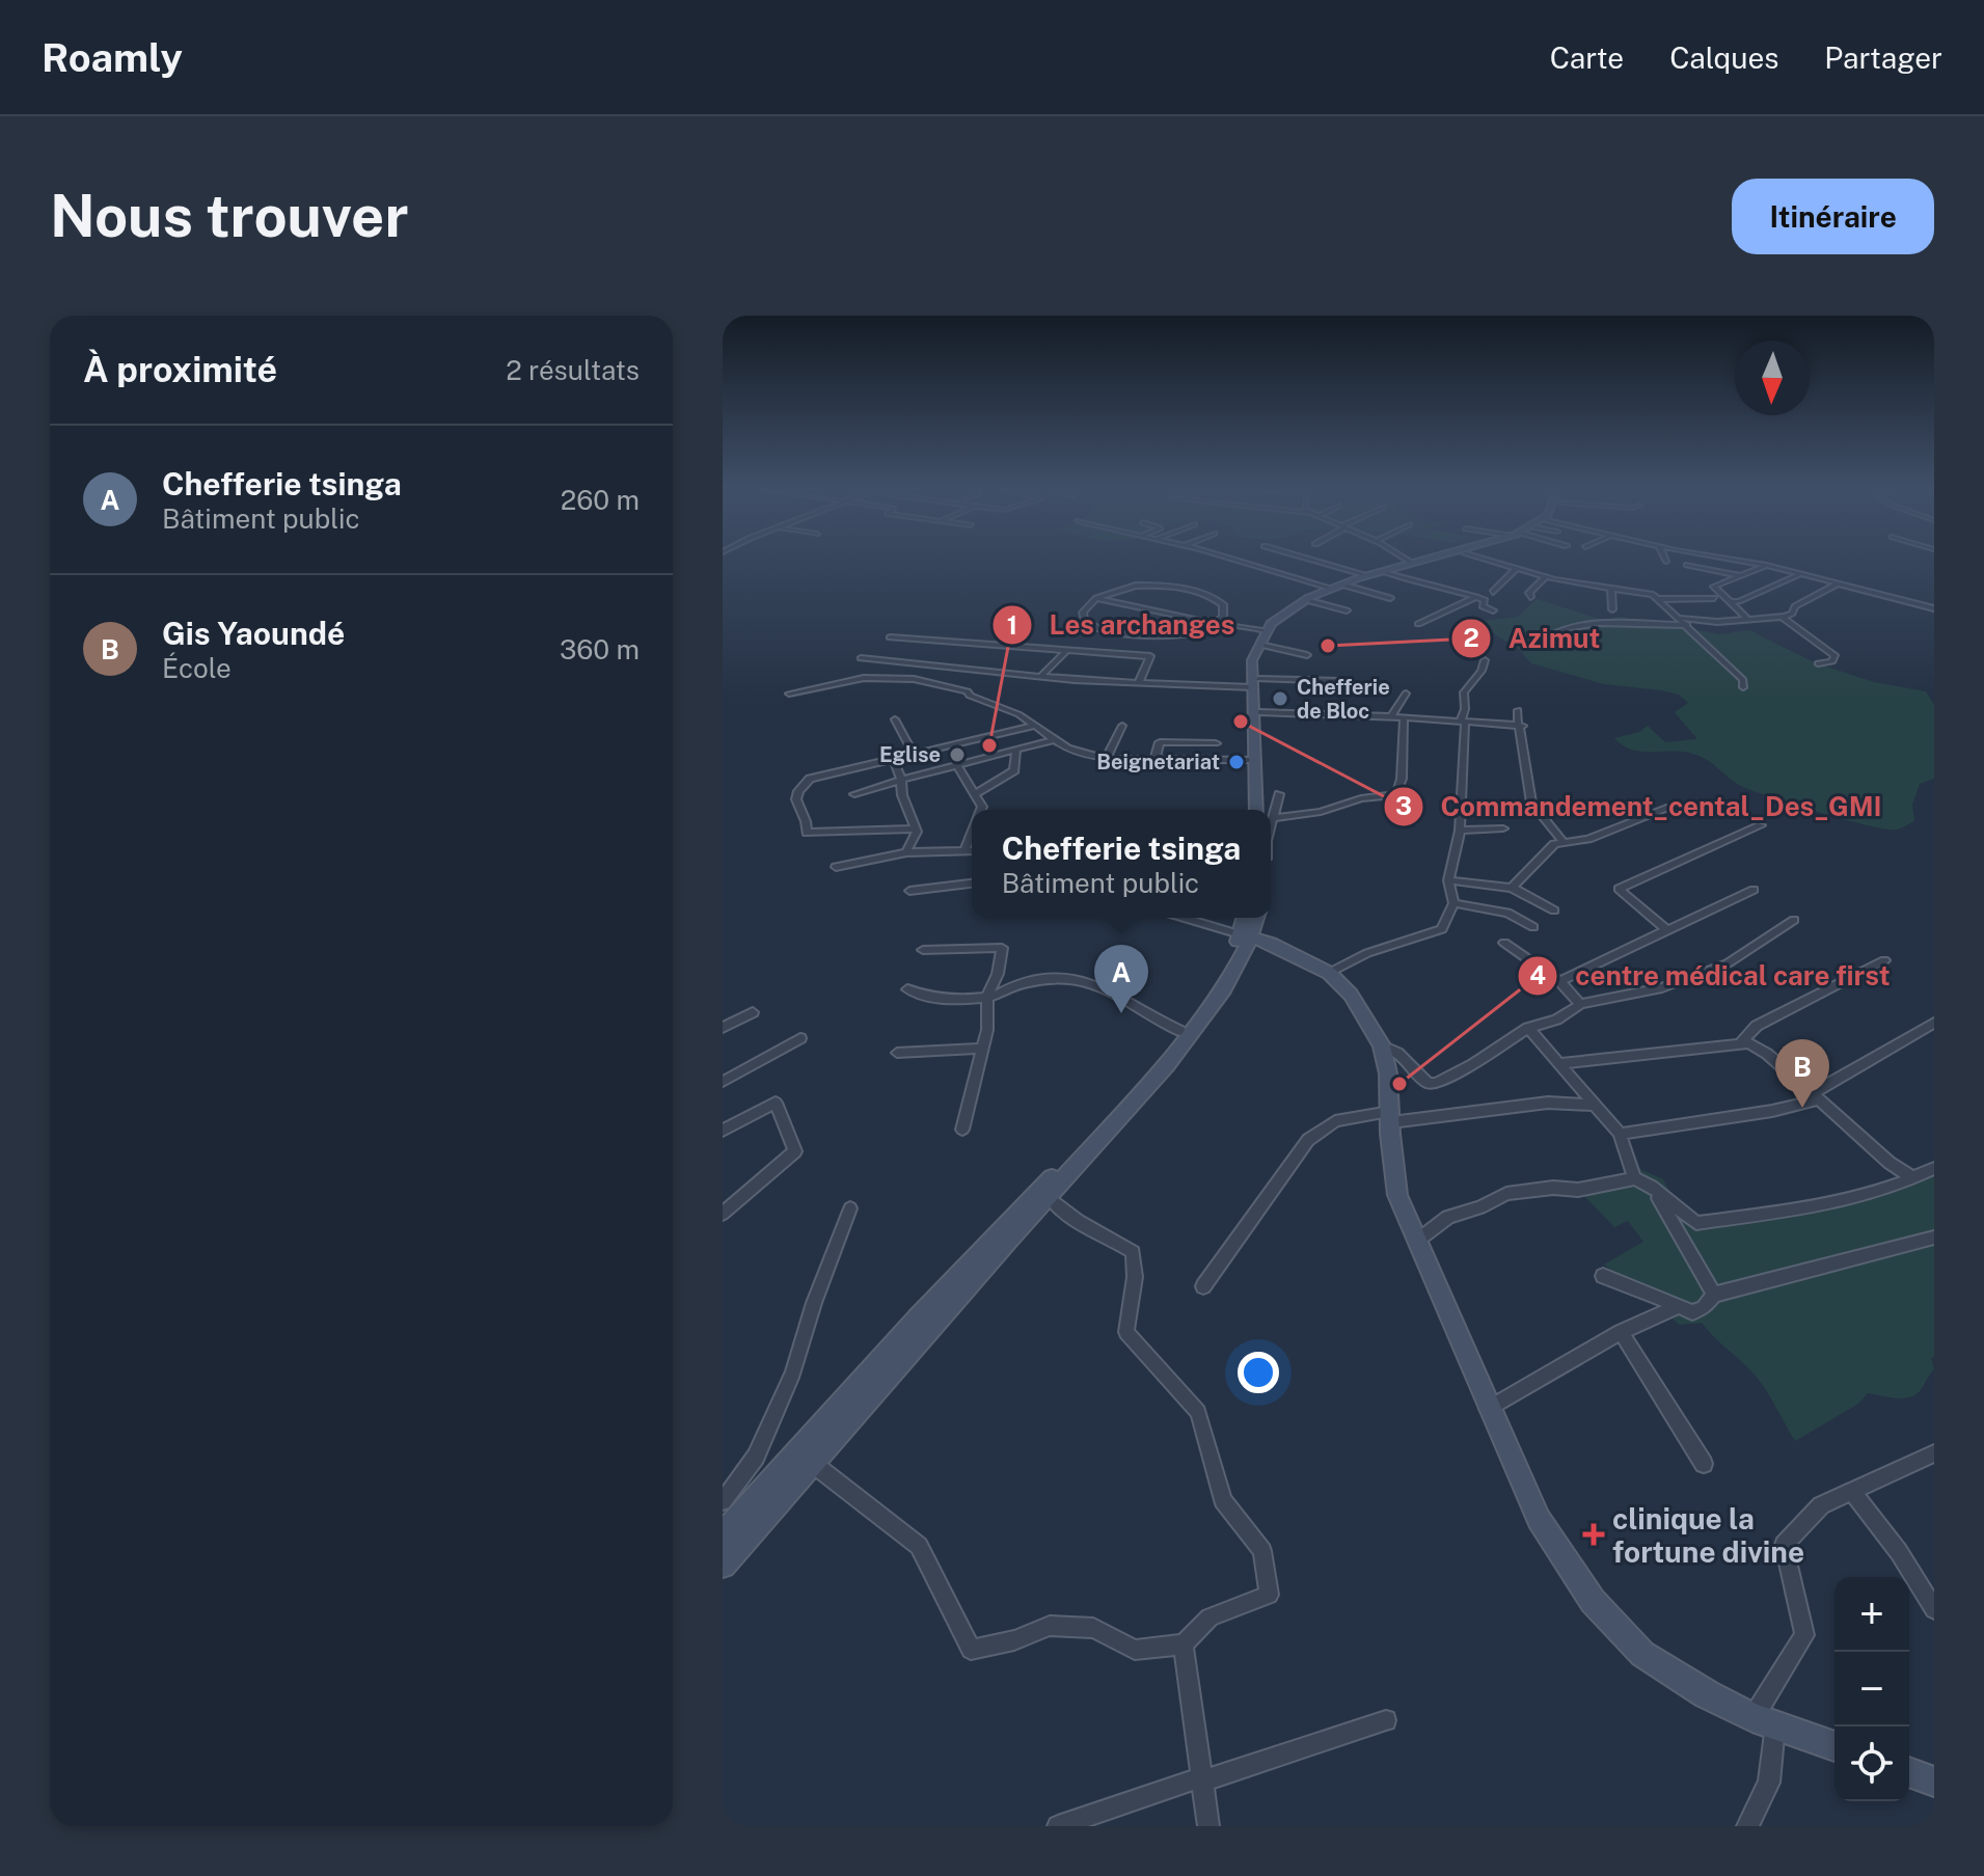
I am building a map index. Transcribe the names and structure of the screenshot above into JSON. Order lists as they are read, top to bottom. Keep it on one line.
{"places":{"other":["Azimut","Chefferie de Bloc","Commandement_cental_Des_GMI","Les archanges","Eglise","Beignetariat","centre médical care first"],"health":["clinique la fortune divine"]},"north":"bottom","page":{"header":"Roamly","nav":["Carte","Calques","Partager"],"buttons":"Itinéraire","title":"Nous trouver","heading":["À proximité","2 résultats"],"list":[{"mark":"A","name":"Chefferie tsinga","note":"Bâtiment public","value":"260 m"},{"mark":"B","name":"Gis Yaoundé","note":"École","value":"360 m"}],"popup":["Chefferie tsinga","Bâtiment public"],"pins":["A","B"],"map_buttons":["+","−"]}}
